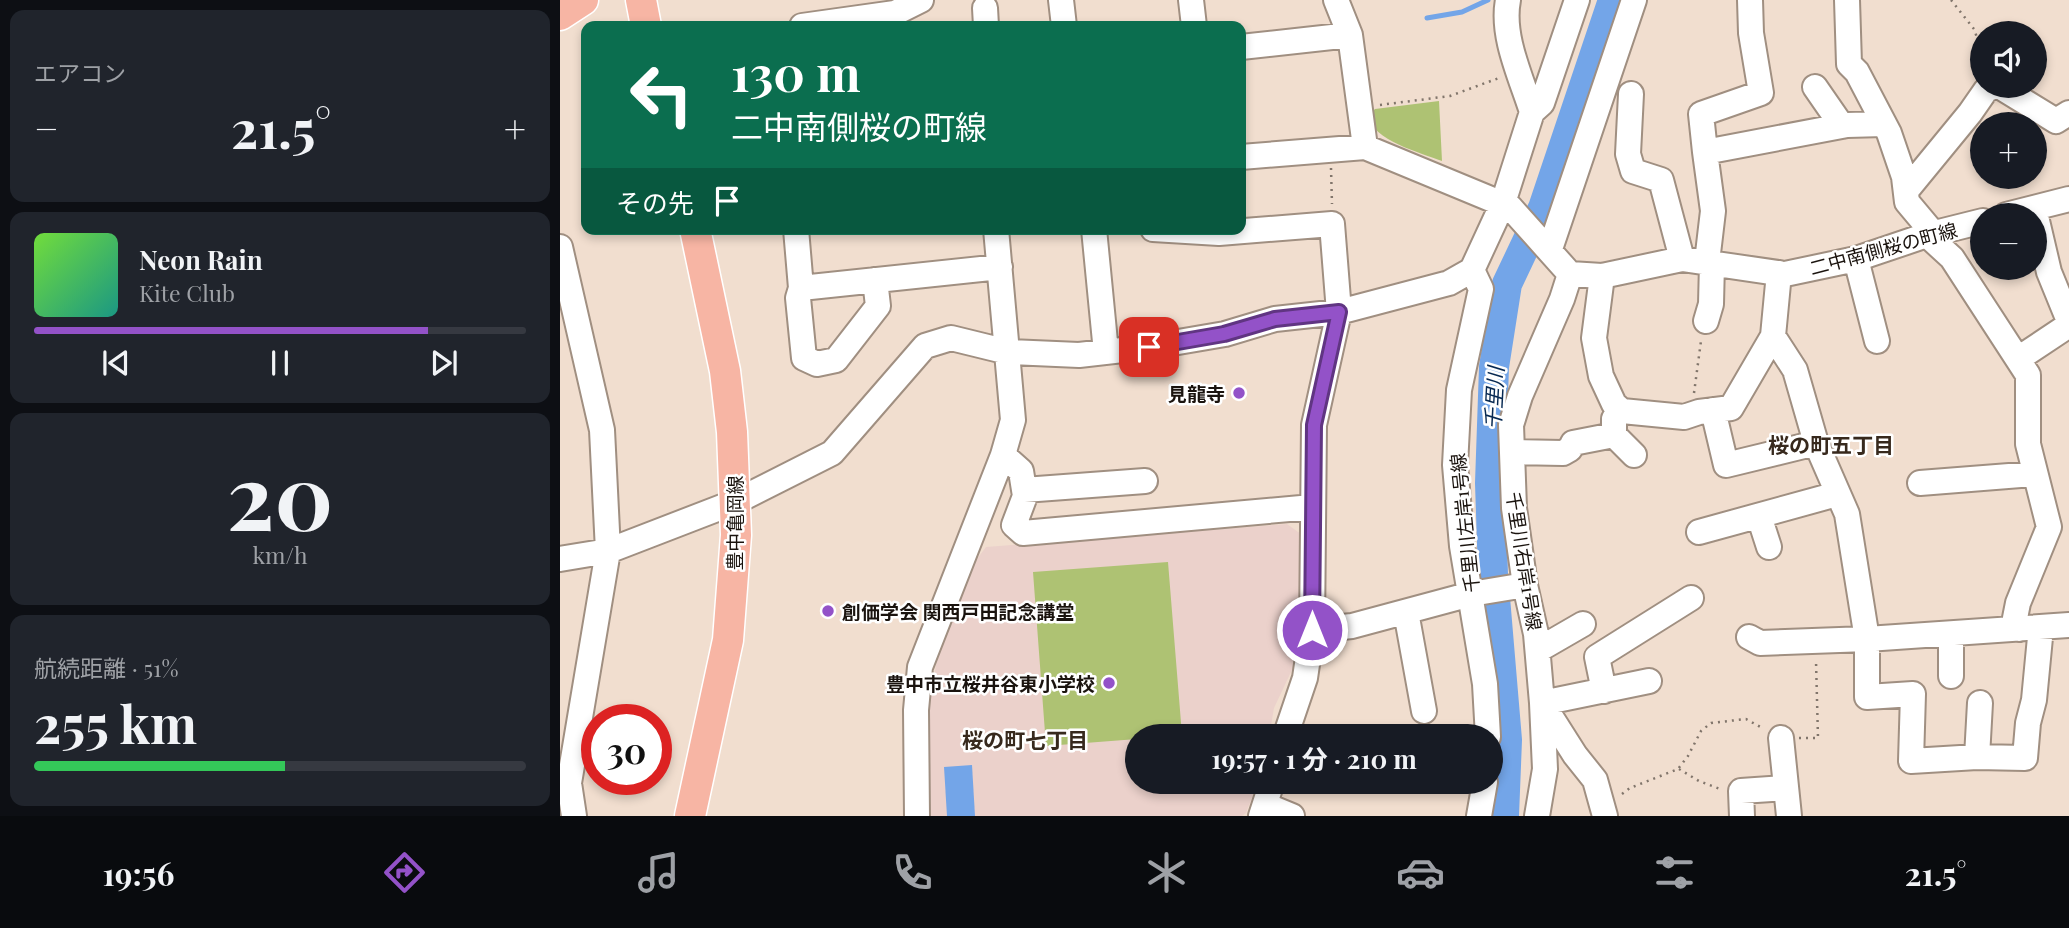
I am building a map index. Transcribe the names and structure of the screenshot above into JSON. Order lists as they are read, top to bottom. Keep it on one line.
{"streets":{"main road":["豊中亀岡線"],"street":["二中南側桜の町線","千里川左岸1号線","千里川右岸1号線"]},"crossings":[["二中南側桜の町線","千里川右岸1号線"]],"districts":["桜の町五丁目","桜の町七丁目"],"water":["千里川"],"places":["見龍寺","創価学会 関西戸田記念講堂","豊中市立桜井谷東小学校"],"page":{"tile":["エアコン",["20","km/h"],["航続距離 · 51%","255 km"]],"map_buttons":["+","−"],"turn":["130 m","二中南側桜の町線"],"heat":["−","21.5°","+"],"then":"その先","song":["Neon Rain","Kite Club"],"limit":"30","trip":"19:57 · 1 分 · 210 m","tabs":["19:56","21.5°"]}}
